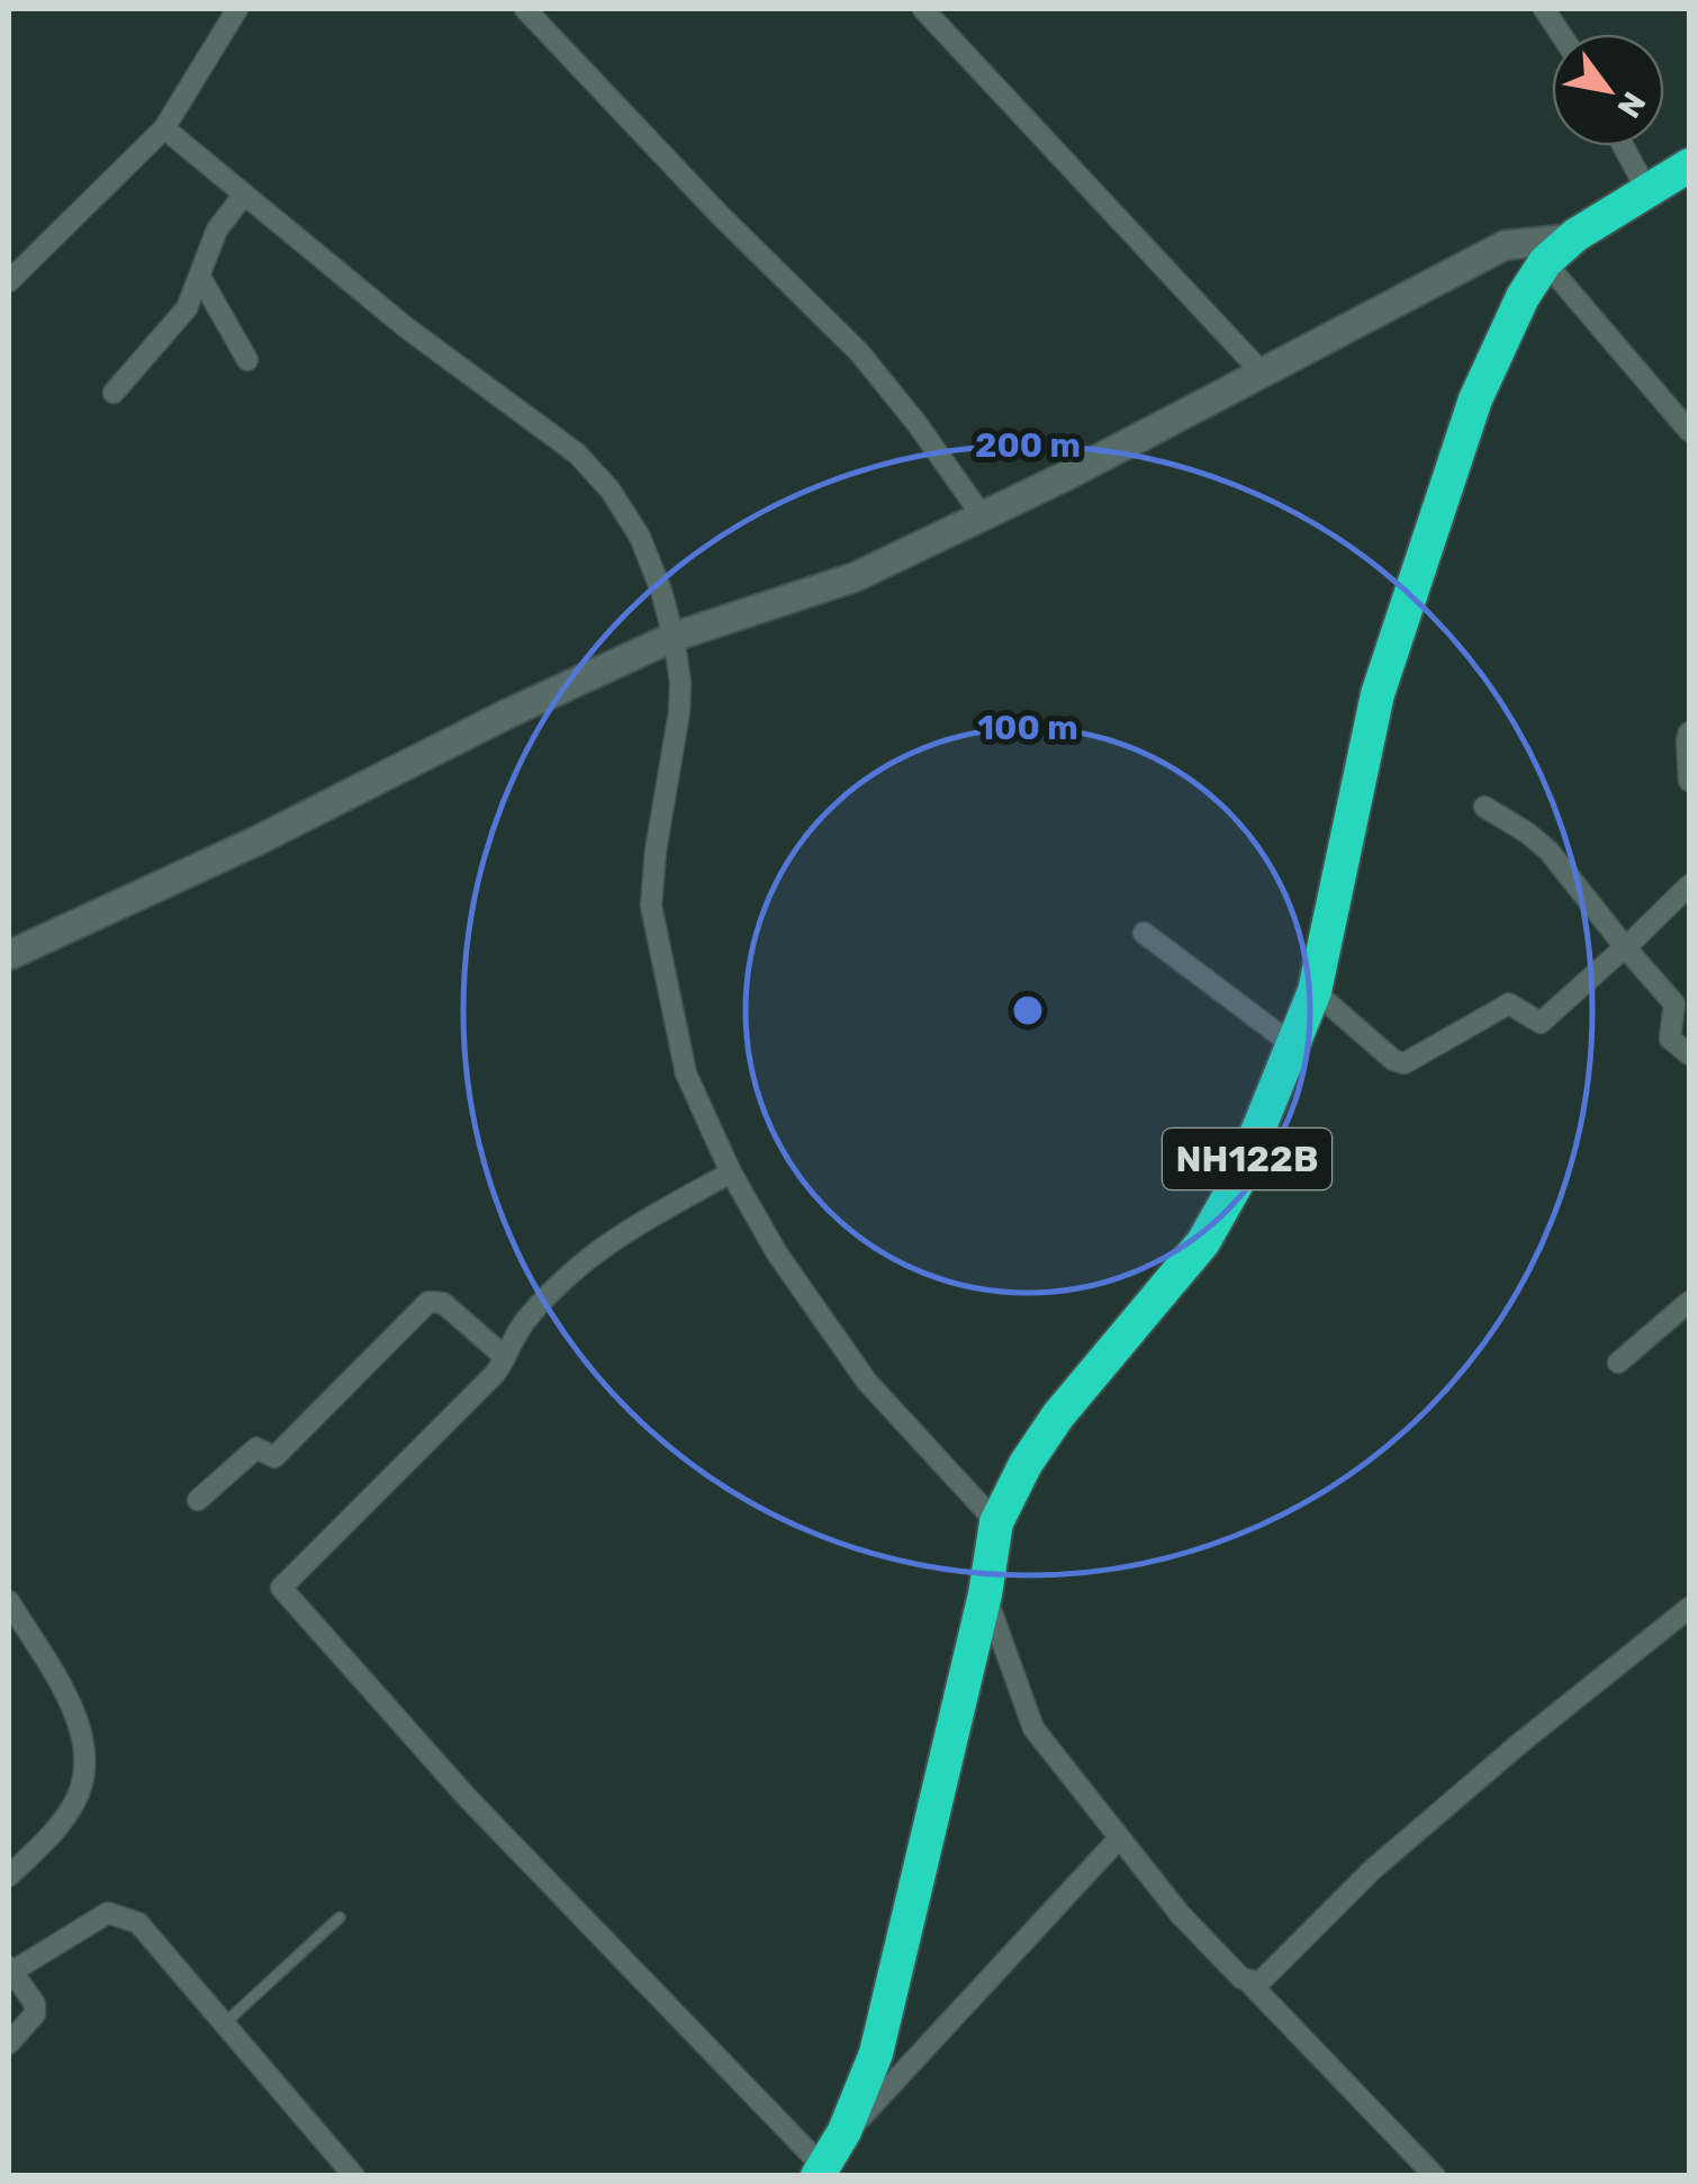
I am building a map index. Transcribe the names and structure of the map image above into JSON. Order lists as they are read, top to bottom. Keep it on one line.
{"streets":{"highway":["NH122B"]},"north":"bottom right","rings":["200 m","100 m"]}
